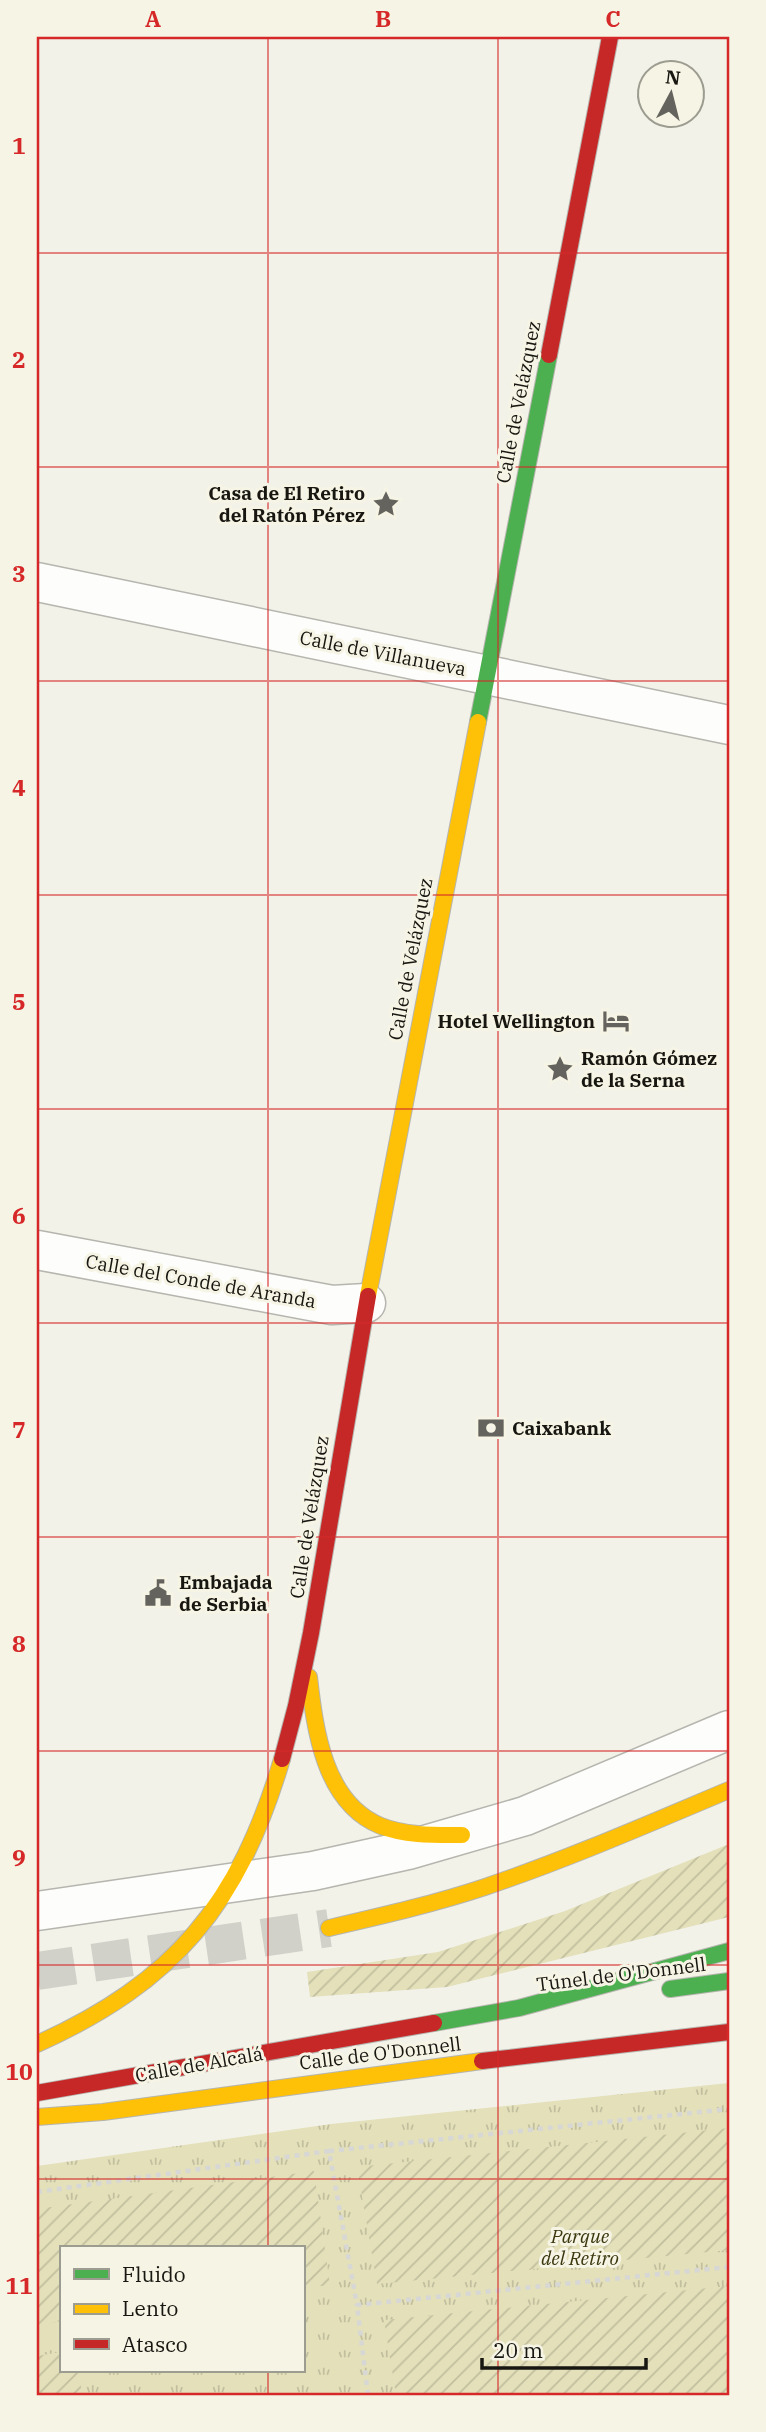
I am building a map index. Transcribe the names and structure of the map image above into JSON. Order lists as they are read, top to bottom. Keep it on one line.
{"streets":{"main road":["Calle de Velázquez","Túnel de O'Donnell","Calle de O'Donnell","Calle de Alcalá"],"street":["Calle de Villanueva","Calle del Conde de Aranda"]},"crossings":[["Calle de Velázquez","Calle de Villanueva"],["Calle de Velázquez","Calle del Conde de Aranda"],["Túnel de O'Donnell","Calle de Alcalá"]],"parks":["Parque del Retiro"],"places":{"place":["Casa de El Retiro del Ratón Pérez","Ramón Gómez de la Serna"],"hotel":["Hotel Wellington"],"bank":["Caixabank"],"public building":["Embajada de Serbia"]},"legend":["Fluido","Lento","Atasco"],"scale_bar":"20 m","north":"top","grid":{"columns":["A","B","C"],"rows":["1","2","3","4","5","6","7","8","9","10","11"]}}
